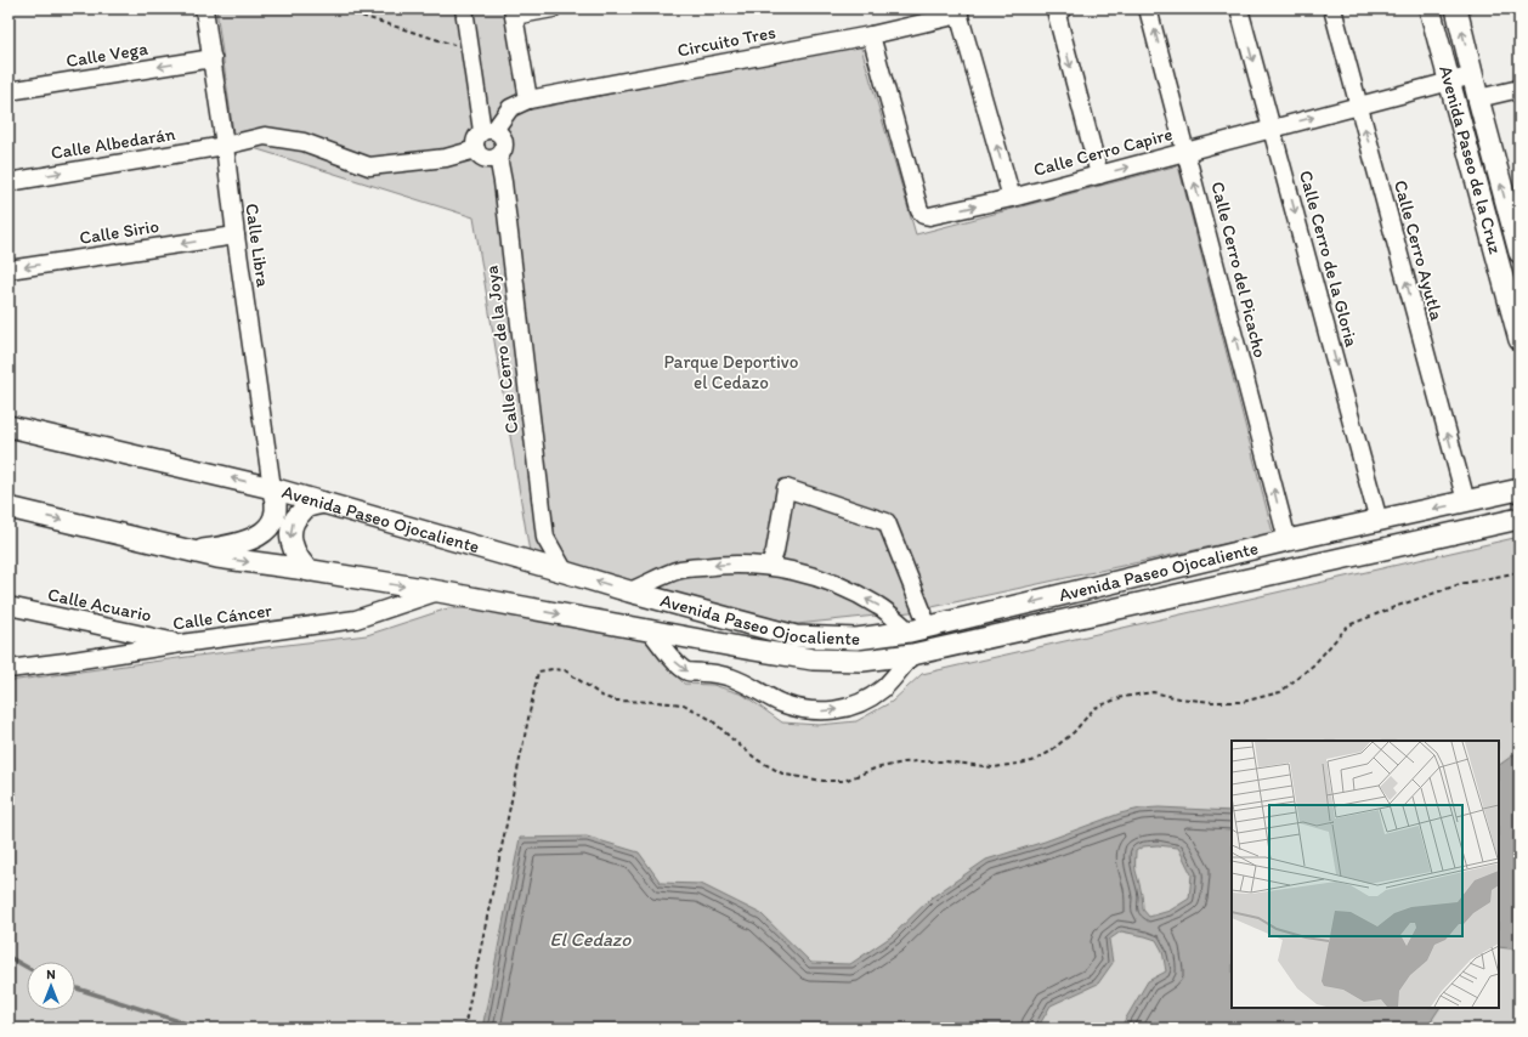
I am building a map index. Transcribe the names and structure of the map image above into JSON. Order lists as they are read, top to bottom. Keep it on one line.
{"streets":{"main road":["Avenida Paseo de la Cruz","Avenida Paseo Ojocaliente"],"street":["Circuito Tres","Calle Vega","Calle Albedarán","Calle Cerro Capire","Calle Sirio","Calle Libra","Calle Cerro Ayutla","Calle Cerro de la Gloria","Calle Cerro del Picacho","Calle Cerro de la Joya","Calle Acuario","Calle Cáncer"]},"crossings":[["Circuito Tres","Calle Albedarán"],["Circuito Tres","Calle Cerro Capire"],["Circuito Tres","Calle Cerro de la Joya"],["Calle Vega","Calle Libra"],["Calle Albedarán","Calle Libra"],["Calle Albedarán","Calle Cerro de la Joya"],["Calle Cerro Capire","Avenida Paseo de la Cruz"],["Calle Cerro Capire","Calle Cerro Ayutla"],["Calle Cerro Capire","Calle Cerro de la Gloria"],["Calle Cerro Capire","Calle Cerro del Picacho"],["Calle Sirio","Calle Libra"],["Calle Libra","Avenida Paseo Ojocaliente"],["Calle Cerro Ayutla","Avenida Paseo Ojocaliente"],["Calle Cerro de la Gloria","Avenida Paseo Ojocaliente"],["Calle Cerro del Picacho","Avenida Paseo Ojocaliente"],["Avenida Paseo Ojocaliente","Calle Cáncer"],["Calle Acuario","Calle Cáncer"]],"one_way":["Calle Vega","Calle Albedarán","Calle Sirio","Calle Cerro Ayutla","Calle Cerro de la Gloria","Calle Cerro del Picacho"],"water":["El Cedazo"],"parks":["Parque Deportivo el Cedazo"],"north":"top"}
